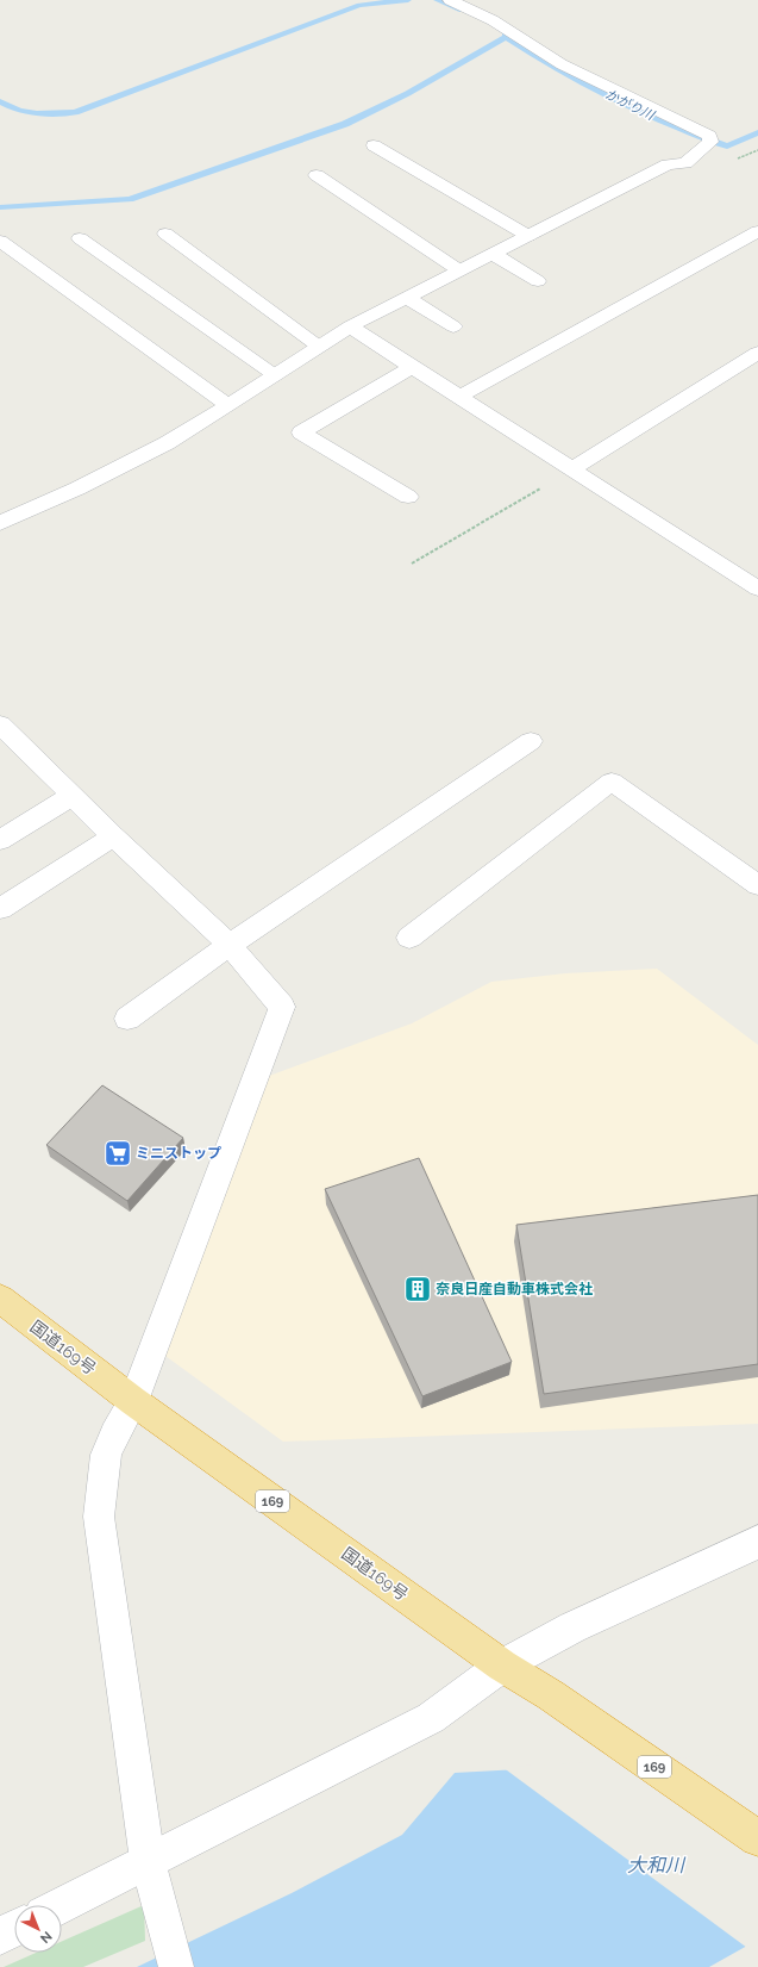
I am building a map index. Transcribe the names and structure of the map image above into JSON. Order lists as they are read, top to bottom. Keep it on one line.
{"streets":{"highway":["国道169号","169"]},"water":["かがり川","大和川"],"places":{"supermarket":["ミニストップ"],"building":["奈良日産自動車株式会社"]},"north":"bottom right"}
